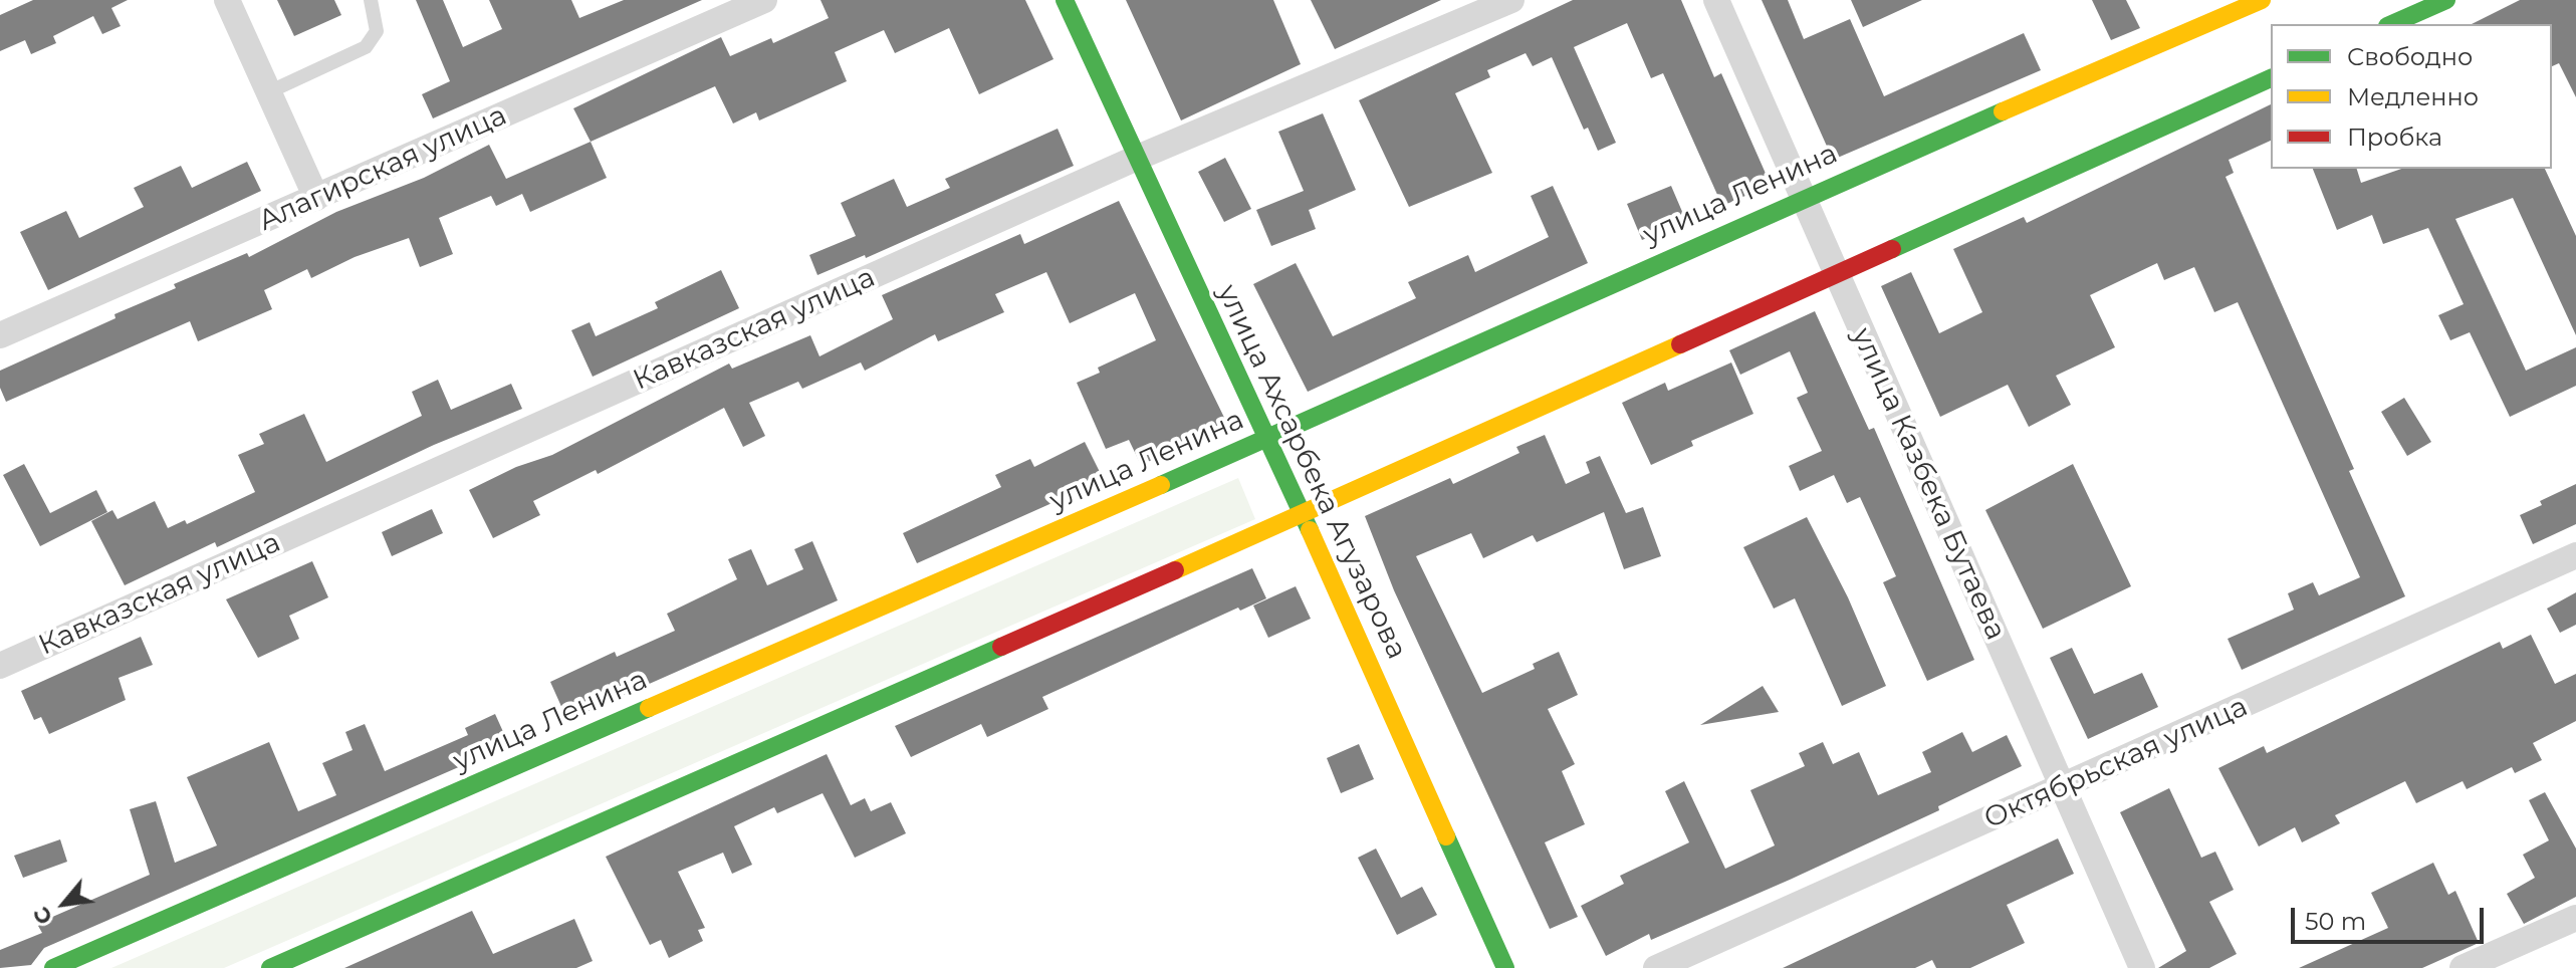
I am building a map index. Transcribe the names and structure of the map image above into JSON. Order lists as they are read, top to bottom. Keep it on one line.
{"streets":{"street":["Алагирская улица","улица Ленина","Кавказская улица","улица Ахсарбека Агузарова","улица Казбека Бутаева","Октябрьская улица"]},"crossings":[["улица Ленина","улица Ахсарбека Агузарова"],["улица Ленина","улица Казбека Бутаева"],["Кавказская улица","улица Ахсарбека Агузарова"],["улица Казбека Бутаева","Октябрьская улица"]],"legend":["Свободно","Медленно","Пробка"],"scale_bar":"50 m","north":"bottom left"}
